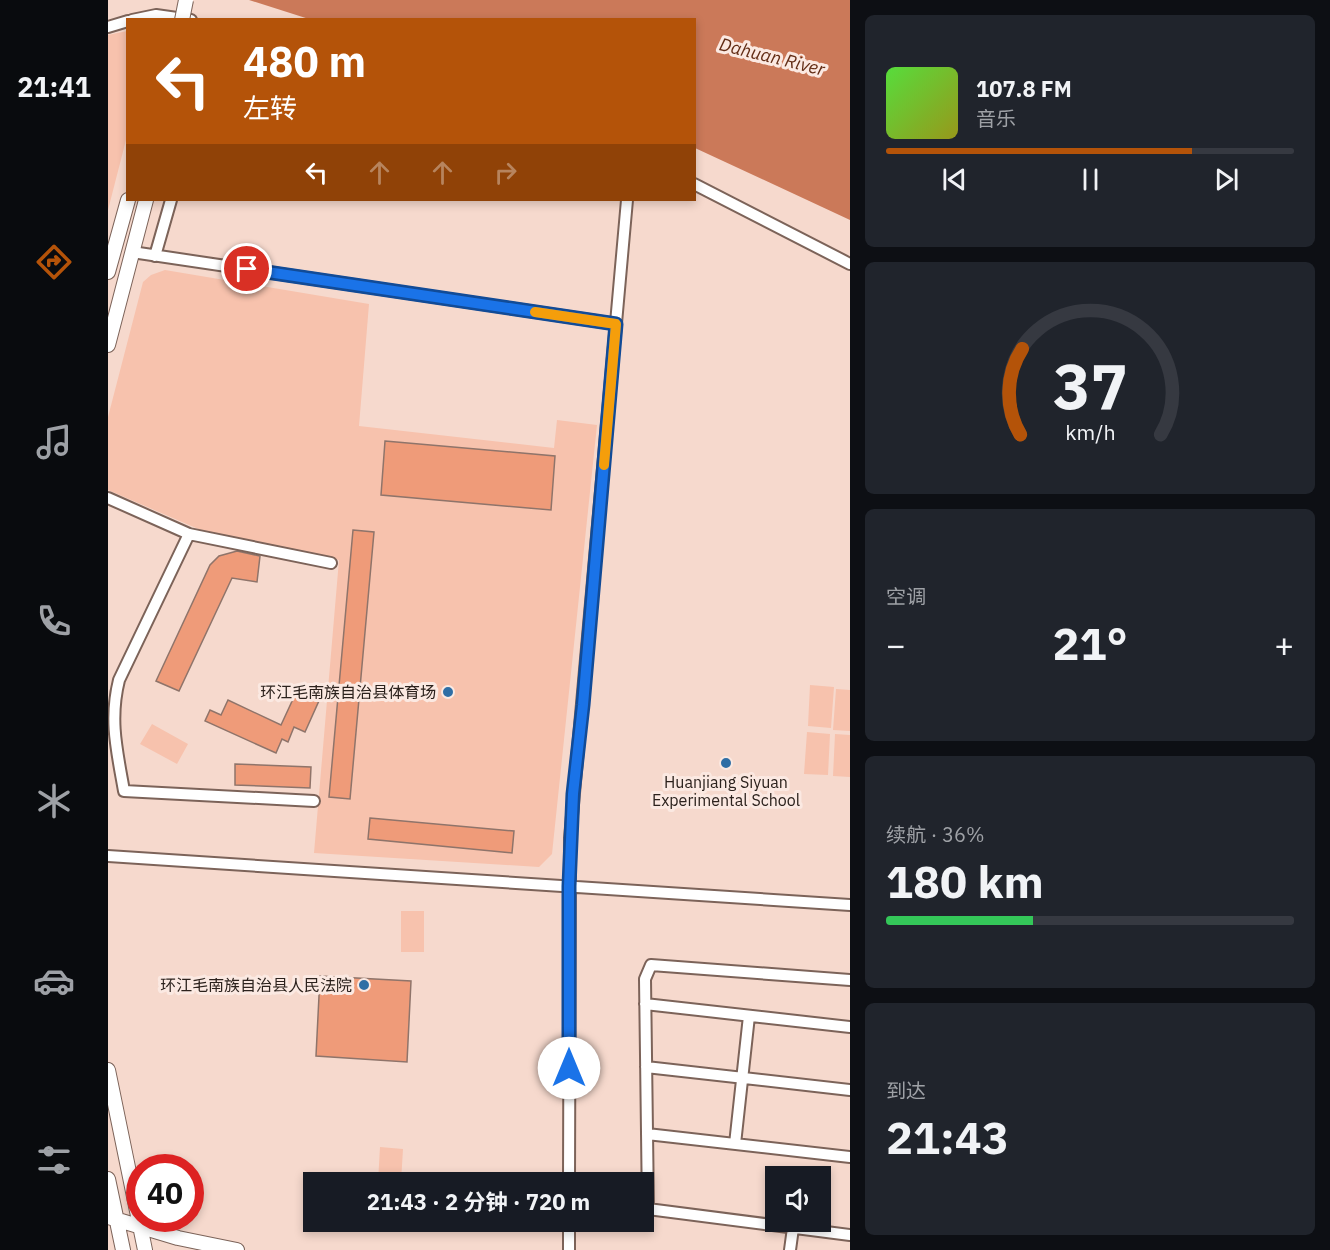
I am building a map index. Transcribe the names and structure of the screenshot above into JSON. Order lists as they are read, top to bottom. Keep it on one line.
{"water":["Dahuan River"],"places":["环江毛南族自治县体育场","Huanjiang Siyuan Experimental School","环江毛南族自治县人民法院"],"page":{"tabs":"21:41","turn":["480 m","左转"],"song":["107.8 FM","音乐"],"tile":["空调",["续航 · 36%","180 km"],["到达","21:43"]],"heat":["−","21°","+"],"limit":"40","trip":"21:43 · 2 分钟 · 720 m","gauge":["37","km/h"]}}
